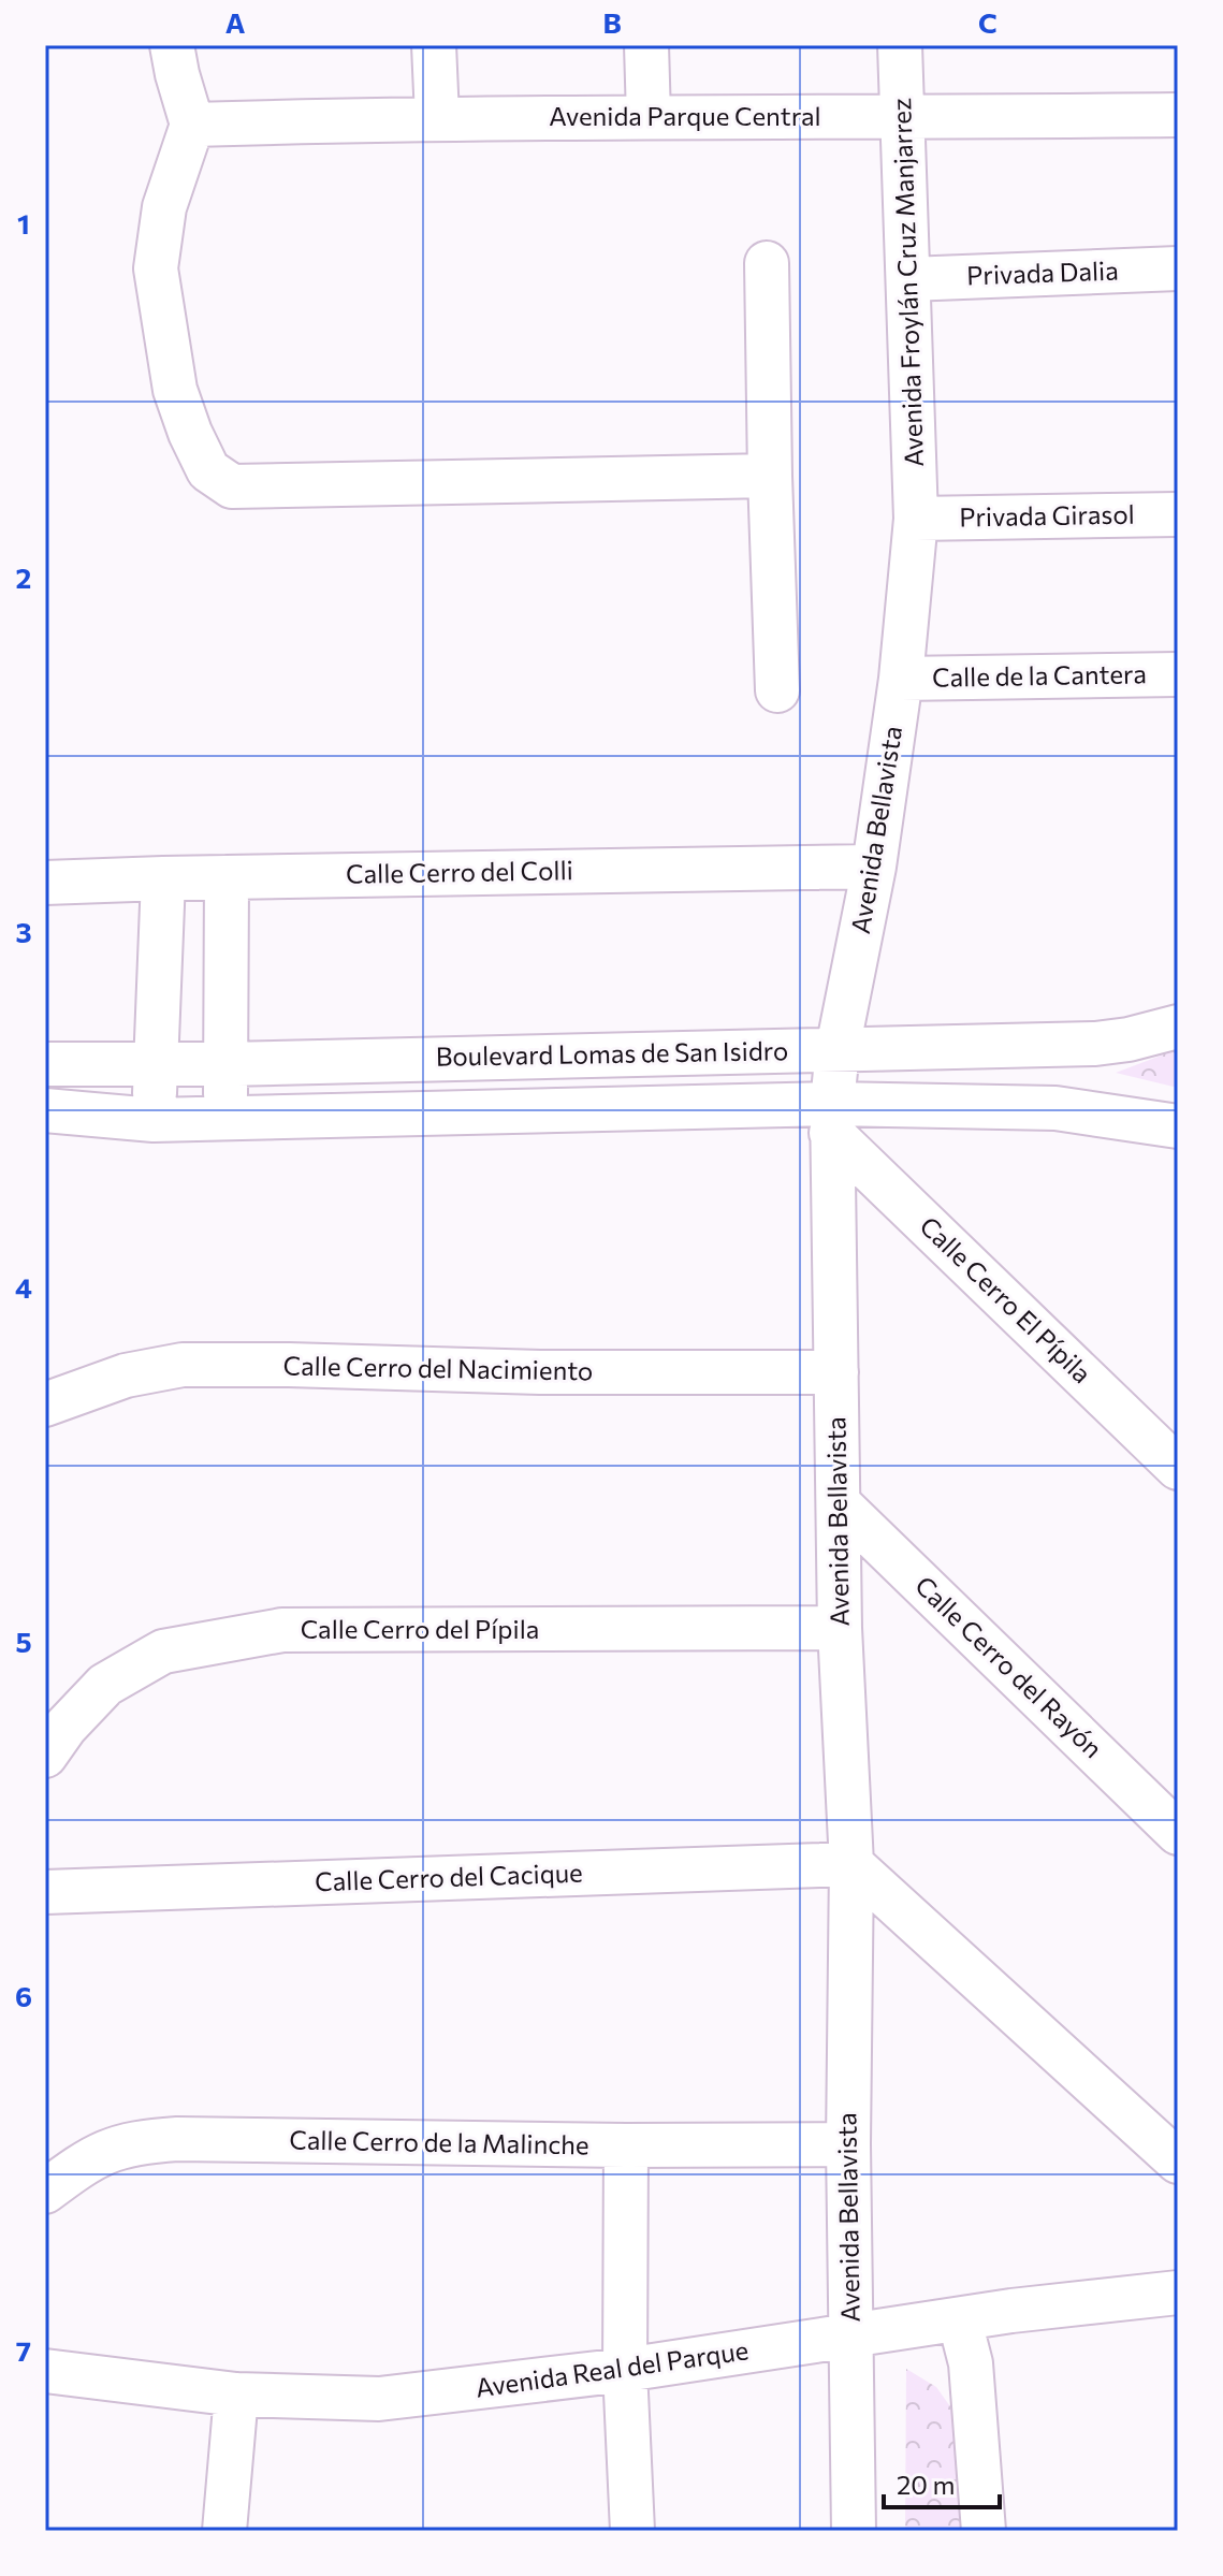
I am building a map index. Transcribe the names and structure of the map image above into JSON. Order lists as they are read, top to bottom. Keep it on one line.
{"streets":{"street":["Avenida Parque Central","Privada Dalia","Avenida Froylán Cruz Manjarrez","Privada Girasol","Calle de la Cantera","Avenida Bellavista","Calle Cerro del Colli","Boulevard Lomas de San Isidro","Calle Cerro El Pípila","Calle Cerro del Nacimiento","Calle Cerro del Pípila","Calle Cerro del Rayón","Calle Cerro del Cacique","Calle Cerro de la Malinche","Avenida Real del Parque"]},"crossings":[["Avenida Parque Central","Avenida Froylán Cruz Manjarrez"],["Privada Dalia","Avenida Froylán Cruz Manjarrez"],["Avenida Froylán Cruz Manjarrez","Privada Girasol"],["Avenida Froylán Cruz Manjarrez","Avenida Bellavista"],["Privada Girasol","Avenida Bellavista"],["Calle de la Cantera","Avenida Bellavista"],["Avenida Bellavista","Calle Cerro del Colli"],["Avenida Bellavista","Boulevard Lomas de San Isidro"],["Avenida Bellavista","Calle Cerro El Pípila"],["Avenida Bellavista","Calle Cerro del Nacimiento"],["Avenida Bellavista","Calle Cerro del Pípila"],["Avenida Bellavista","Calle Cerro del Rayón"],["Avenida Bellavista","Calle Cerro del Cacique"],["Avenida Bellavista","Calle Cerro de la Malinche"],["Avenida Bellavista","Avenida Real del Parque"],["Boulevard Lomas de San Isidro","Calle Cerro El Pípila"]],"scale_bar":"20 m","grid":{"columns":["A","B","C"],"rows":["1","2","3","4","5","6","7"]}}
